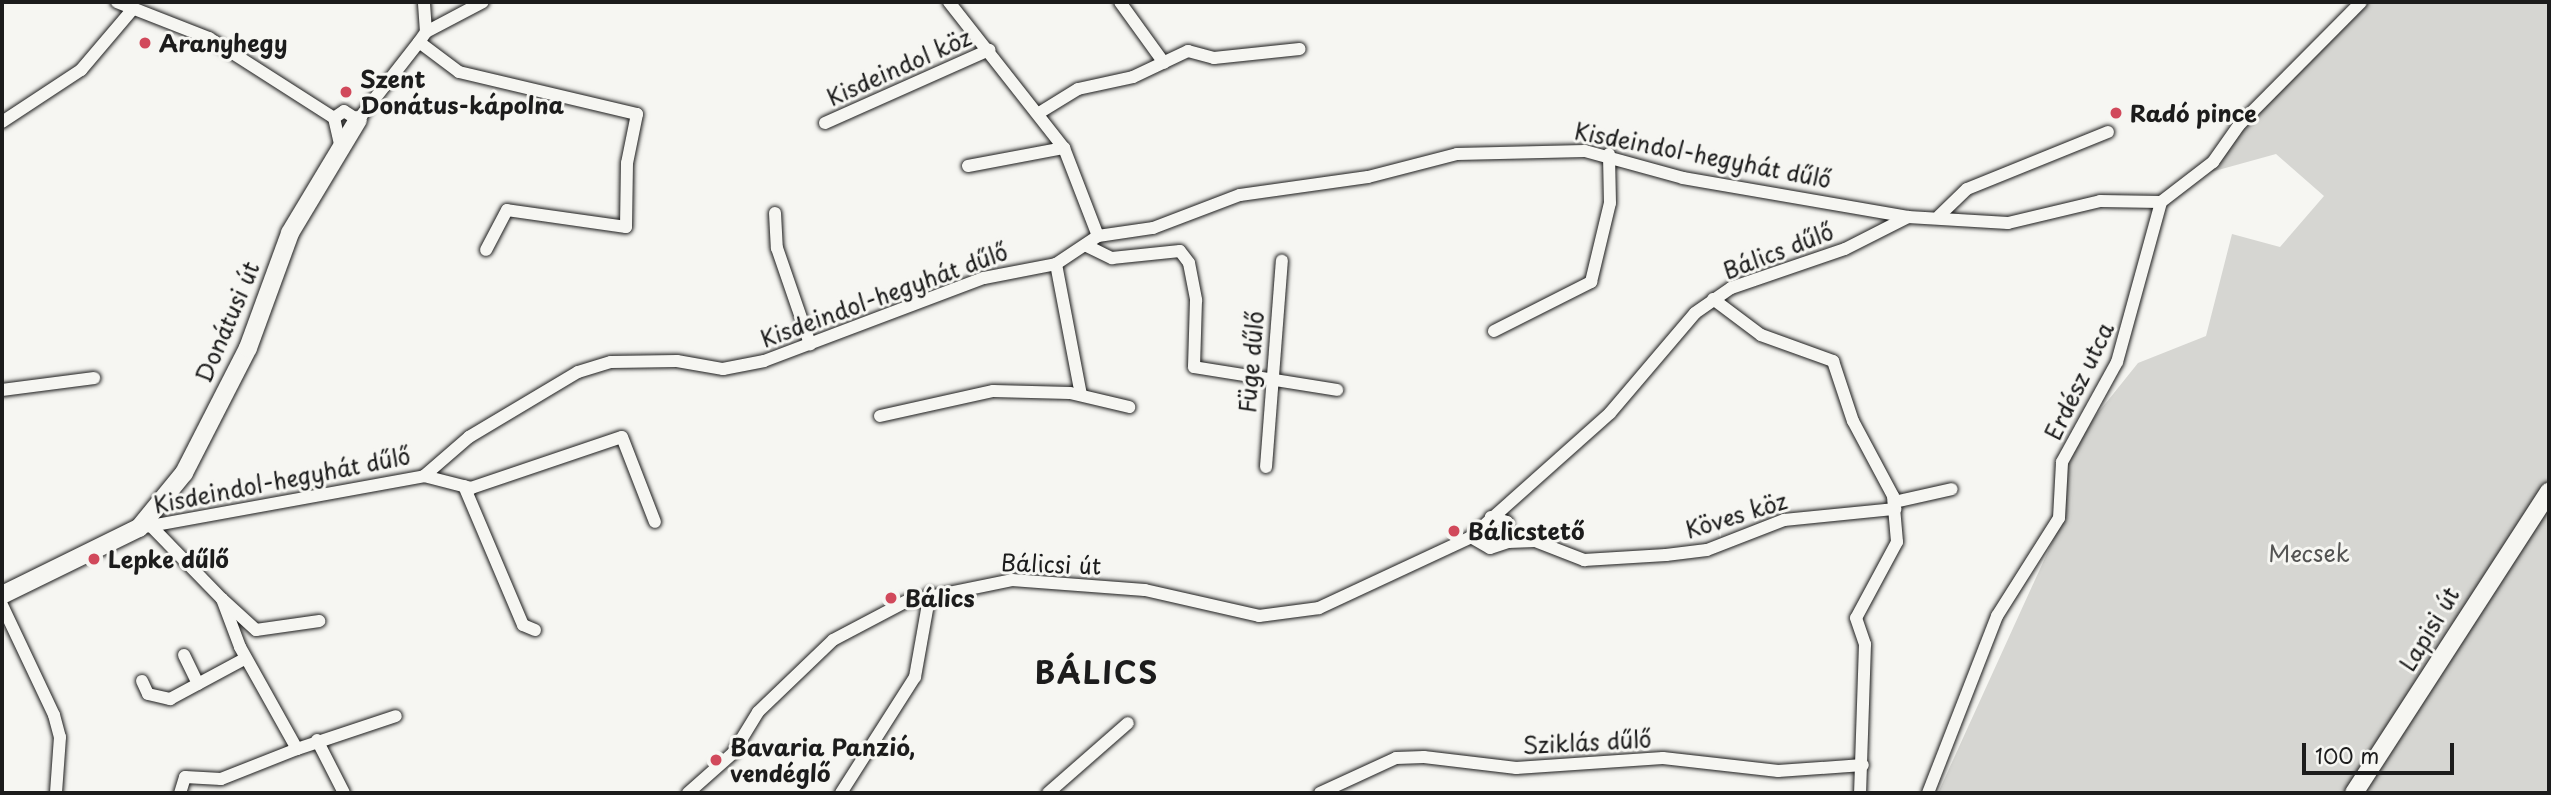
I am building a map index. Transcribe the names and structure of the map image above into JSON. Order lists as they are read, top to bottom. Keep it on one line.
{"streets":{"street":["Kisdeindol köz","Kisdeindol-hegyhát dűlő","Bálics dűlő","Donátusi út","Füge dűlő","Erdész utca","Köves köz","Bálicsi út","Lapisi út","Sziklás dűlő"]},"crossings":[["Kisdeindol-hegyhát dűlő","Bálics dűlő"],["Kisdeindol-hegyhát dűlő","Donátusi út"],["Bálics dűlő","Erdész utca"],["Bálics dűlő","Bálicsi út"]],"districts":["BÁLICS"],"parks":["Mecsek"],"places":["Aranyhegy","Szent Donátus-kápolna","Radó pince","Bálicstető","Lepke dűlő","Bálics","Bavaria Panzió, vendéglő"],"scale_bar":"100 m"}
